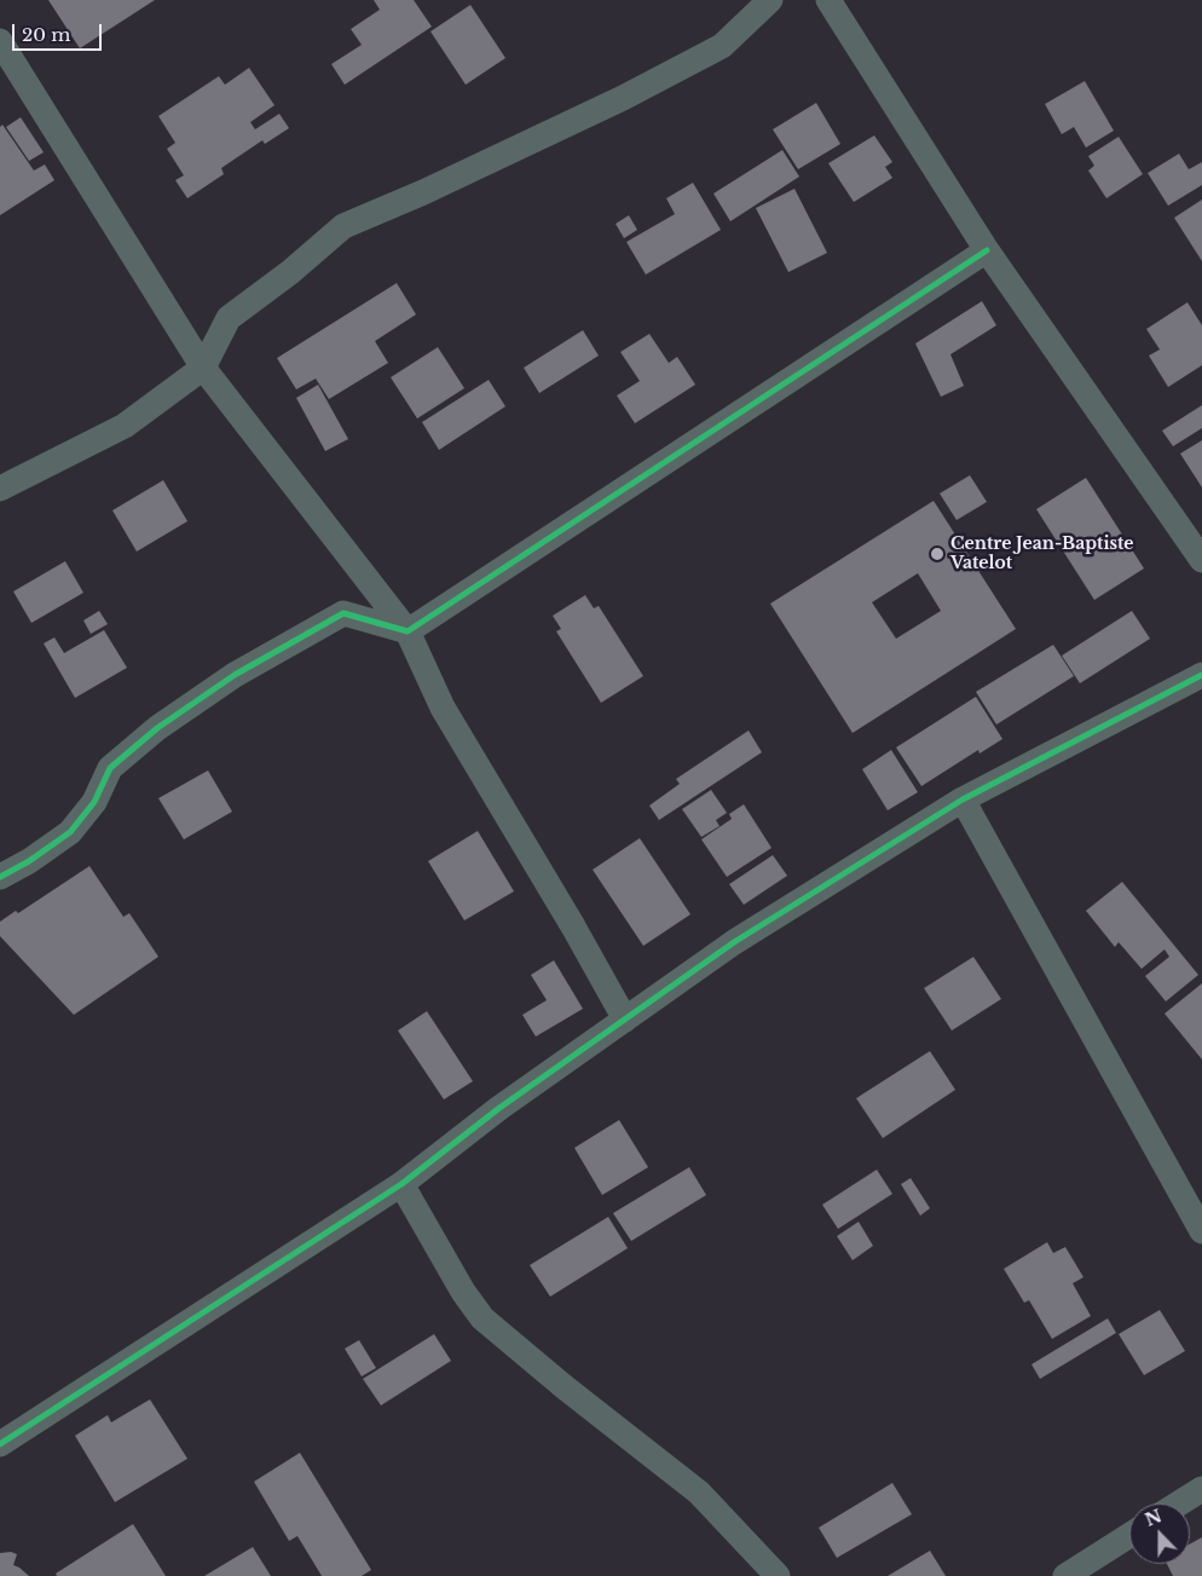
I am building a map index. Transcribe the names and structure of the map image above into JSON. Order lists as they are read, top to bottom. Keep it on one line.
{"places":["Centre Jean-Baptiste Vatelot"],"scale_bar":"20 m","north":"top"}
